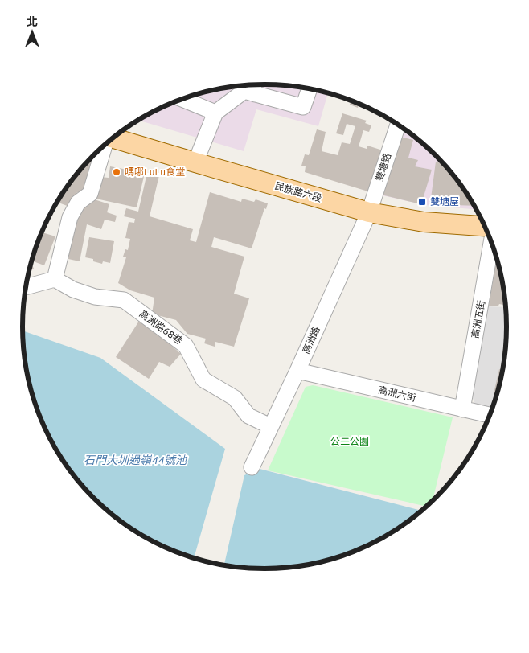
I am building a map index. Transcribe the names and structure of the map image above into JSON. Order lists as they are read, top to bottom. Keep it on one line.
{"streets":{"main road":["民族路六段"],"street":["雙塘路","高洲五街","高洲路68巷","高洲路","高洲六街"]},"crossings":[["雙塘路","民族路六段"],["雙塘路","高洲路"],["民族路六段","高洲路"],["高洲五街","高洲六街"],["高洲路68巷","高洲路"],["高洲路","高洲六街"]],"water":["石門大圳過嶺44號池"],"parks":["公二公園"],"places":{"other":["嗎哪LuLu食堂"],"transit":["雙塘屋"]},"north":"top"}
